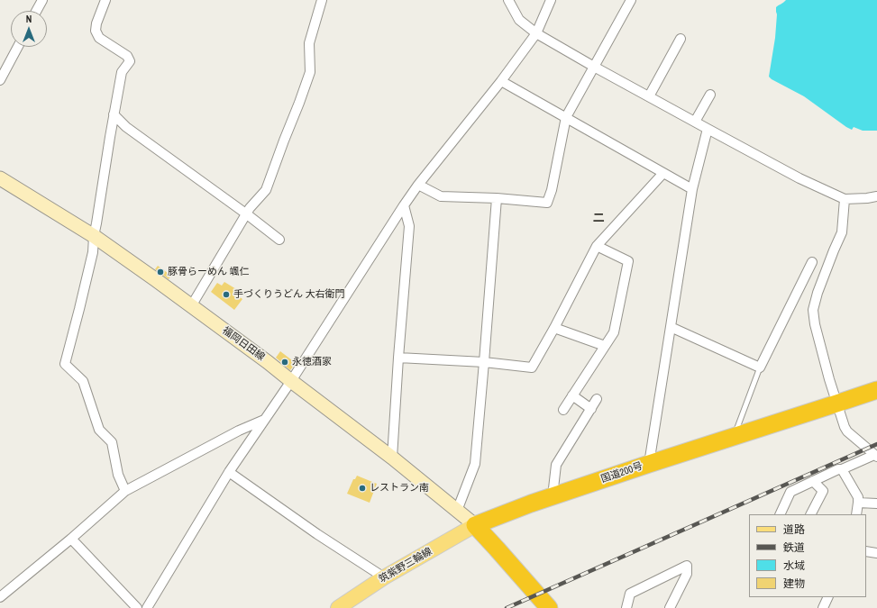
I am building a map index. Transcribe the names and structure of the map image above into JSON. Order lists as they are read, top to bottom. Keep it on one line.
{"streets":{"highway":["国道200号"],"main road":["福岡日田線","筑紫野三輪線"]},"crossings":[["福岡日田線","国道200号"],["福岡日田線","筑紫野三輪線"],["国道200号","筑紫野三輪線"]],"districts":["二"],"places":["豚骨らーめん 颯仁","手づくりうどん 大右衛門","永徳酒家","レストラン南"],"legend":["道路","鉄道","水域","建物"],"north":"top"}
